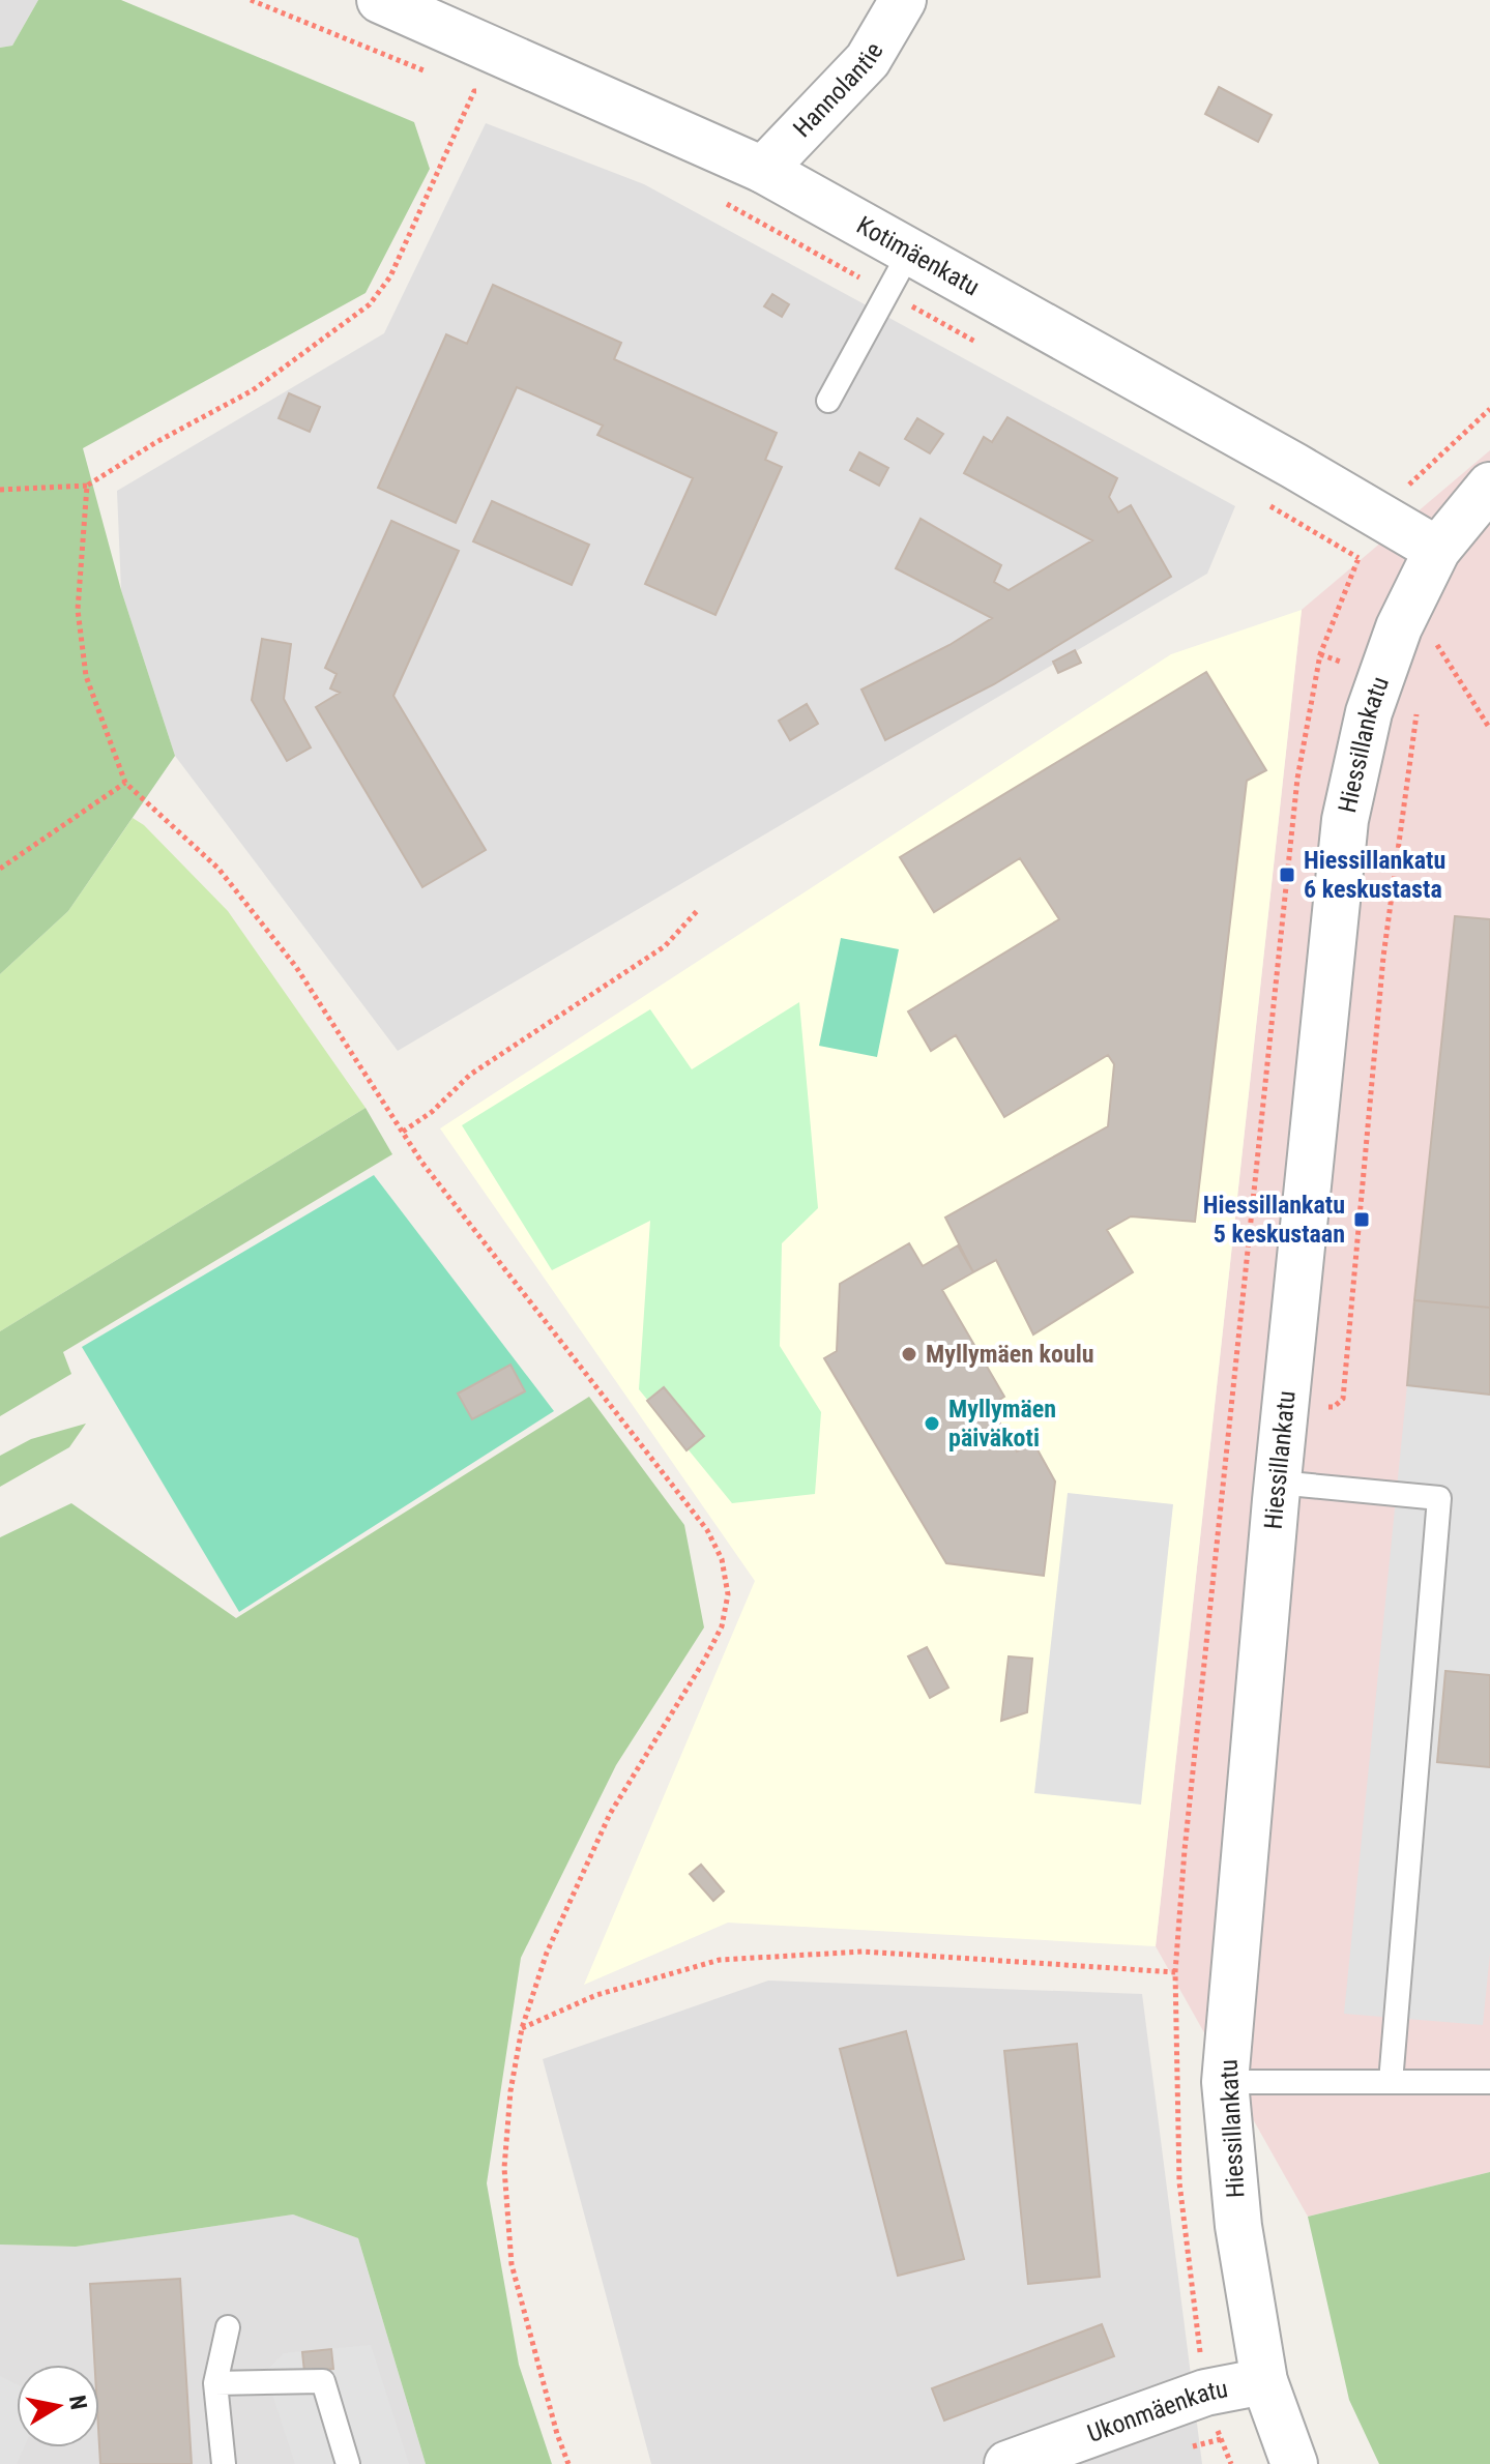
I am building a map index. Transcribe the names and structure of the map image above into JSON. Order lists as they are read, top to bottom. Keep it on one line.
{"streets":{"street":["Hannolantie","Kotimäenkatu","Hiessillankatu","Ukonmäenkatu"]},"crossings":[["Hannolantie","Kotimäenkatu"],["Kotimäenkatu","Hiessillankatu"],["Hiessillankatu","Ukonmäenkatu"]],"places":{"transit":["Hiessillankatu 6 keskustasta","Hiessillankatu 5 keskustaan"],"other":["Myllymäen koulu","Myllymäen päiväkoti"]},"north":"right"}
